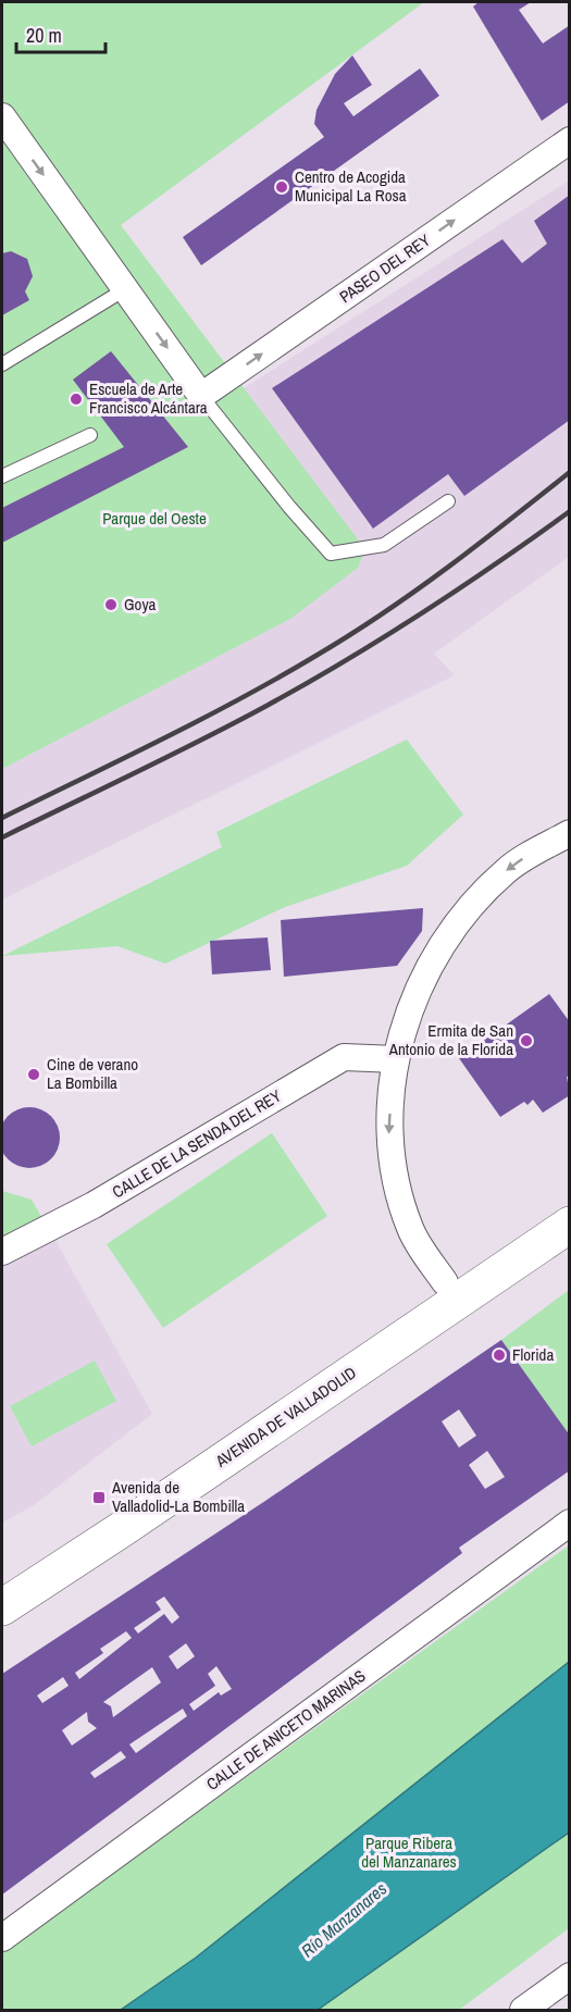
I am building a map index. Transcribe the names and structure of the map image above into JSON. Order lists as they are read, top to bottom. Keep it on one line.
{"streets":{"main road":["AVENIDA DE VALLADOLID"],"street":["PASEO DEL REY","CALLE DE LA SENDA DEL REY","CALLE DE ANICETO MARINAS"]},"one_way":["PASEO DEL REY"],"water":["Río Manzanares"],"parks":["Parque del Oeste","Parque Ribera del Manzanares"],"places":{"other":["Centro de Acogida Municipal La Rosa","Escuela de Arte Francisco Alcántara","Goya","Ermita de San Antonio de la Florida","Cine de verano La Bombilla","Florida"],"transit":["Avenida de Valladolid-La Bombilla"]},"scale_bar":"20 m"}
